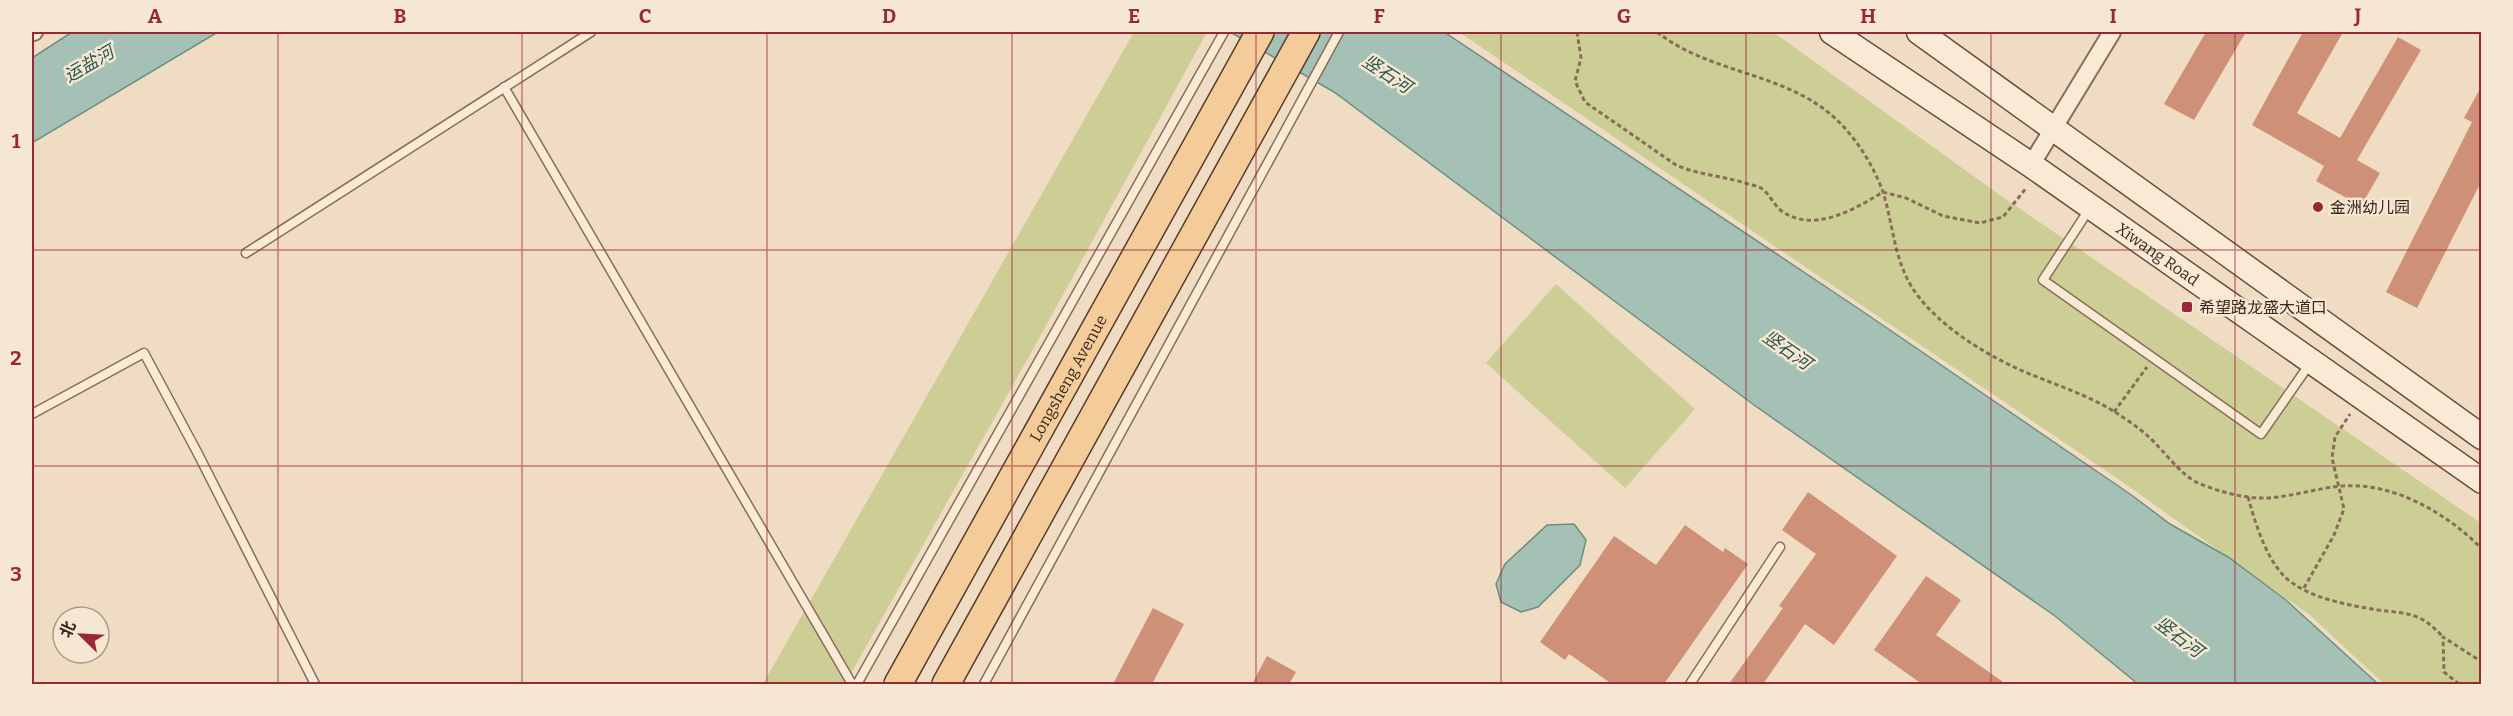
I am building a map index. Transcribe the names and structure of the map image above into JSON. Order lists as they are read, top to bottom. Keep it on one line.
{"streets":{"main road":["Xiwang Road","Longsheng Avenue"]},"water":["运盐河","竖石河"],"places":{"other":["金洲幼儿园"],"transit":["希望路龙盛大道口"]},"north":"top left","grid":{"columns":["A","B","C","D","E","F","G","H","I","J"],"rows":["1","2","3"]}}
